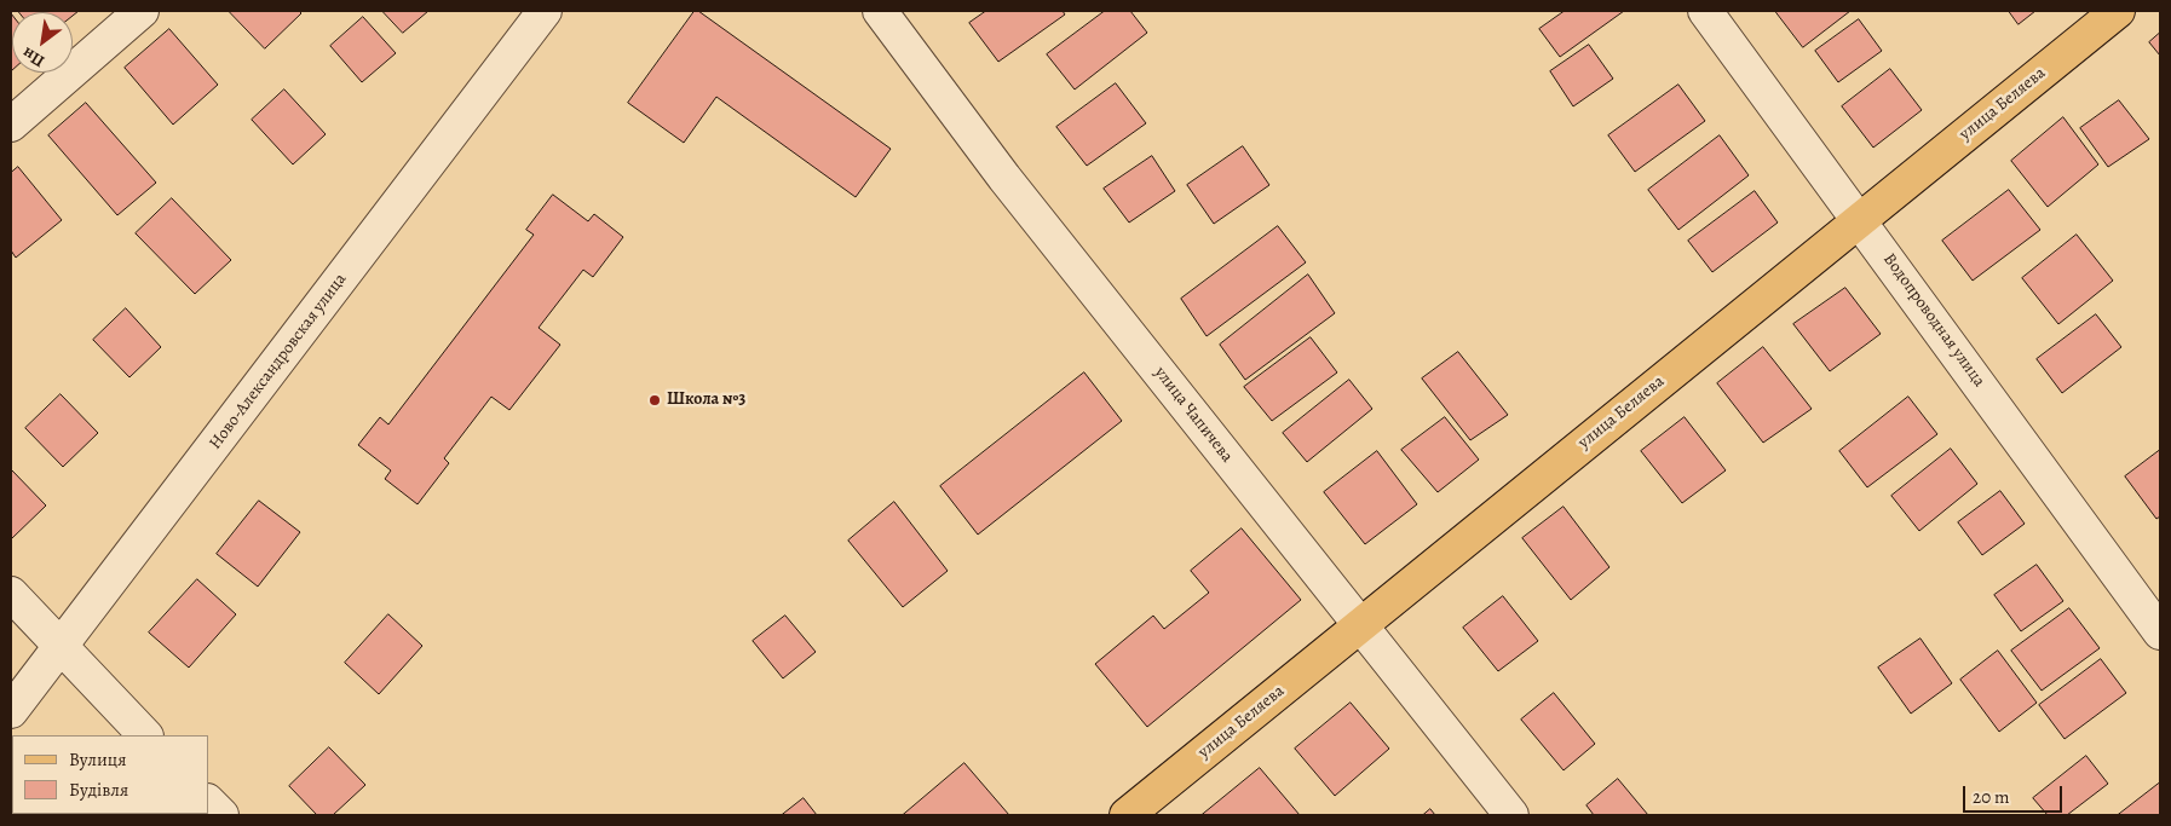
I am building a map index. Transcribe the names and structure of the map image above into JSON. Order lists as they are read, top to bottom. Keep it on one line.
{"streets":{"main road":["улица Беляева"],"street":["Водопроводная улица","Ново-Александровская улица","улица Чапичева"]},"crossings":[["улица Беляева","Водопроводная улица"],["улица Беляева","улица Чапичева"]],"places":["Школа №3"],"legend":["Вулиця","Будівля"],"scale_bar":"20 m","north":"bottom left"}
